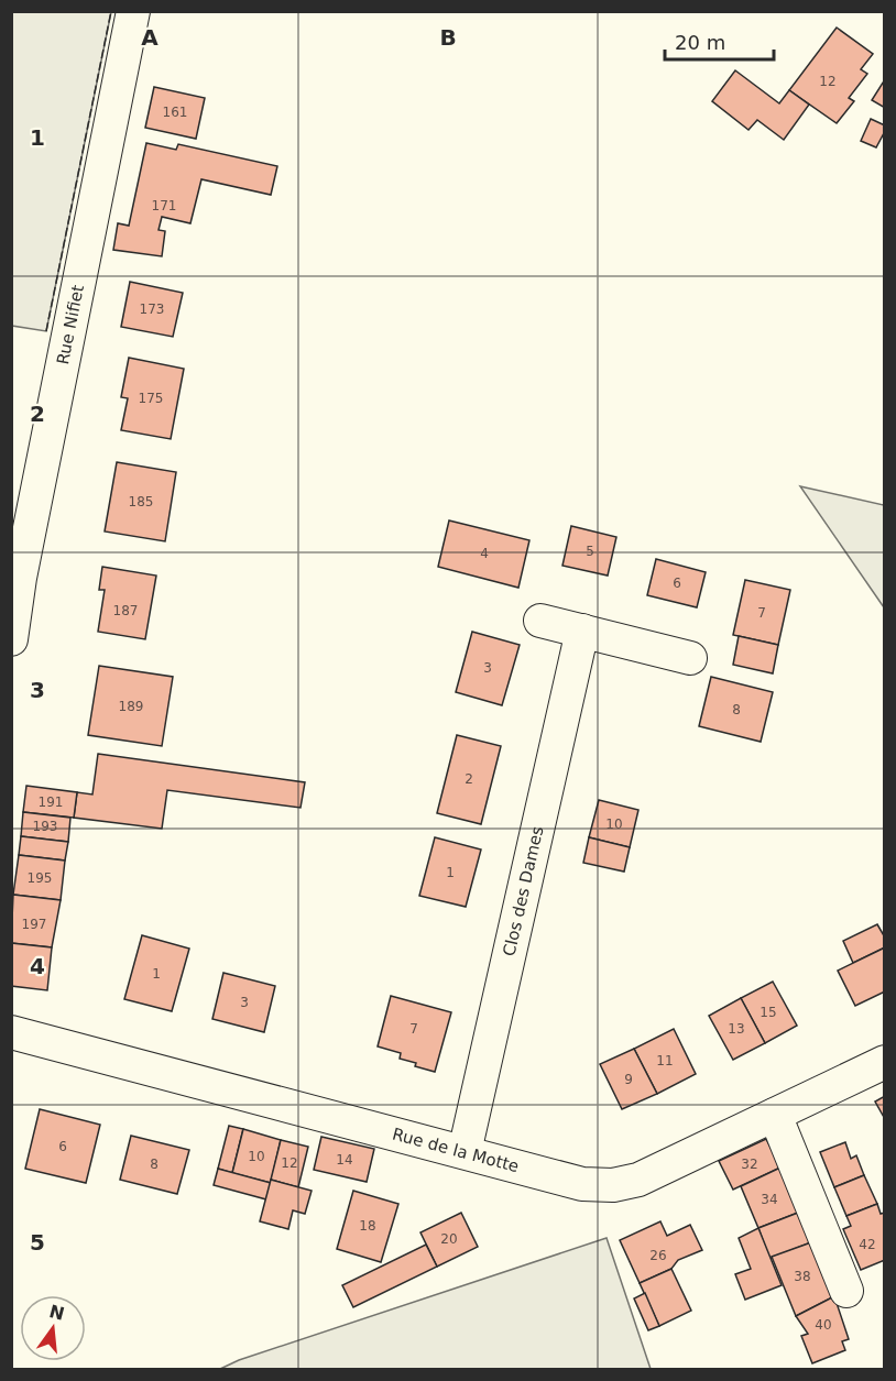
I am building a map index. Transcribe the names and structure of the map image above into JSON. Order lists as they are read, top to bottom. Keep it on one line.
{"streets":{"street":["Rue Nifiet","Clos des Dames","Rue de la Motte"]},"crossings":[["Clos des Dames","Rue de la Motte"]],"house_numbers":["12","161","171","173","175","185","5","4","6","187","7","3","189","8","2","191","10","193","1","195","197","1","3","15","7","13","11","9","6","10","14","12","8","32","34","18","20","42","26","38","40"],"scale_bar":"20 m","north":"top","grid":{"columns":["A","B"],"rows":["1","2","3","4","5"]}}
